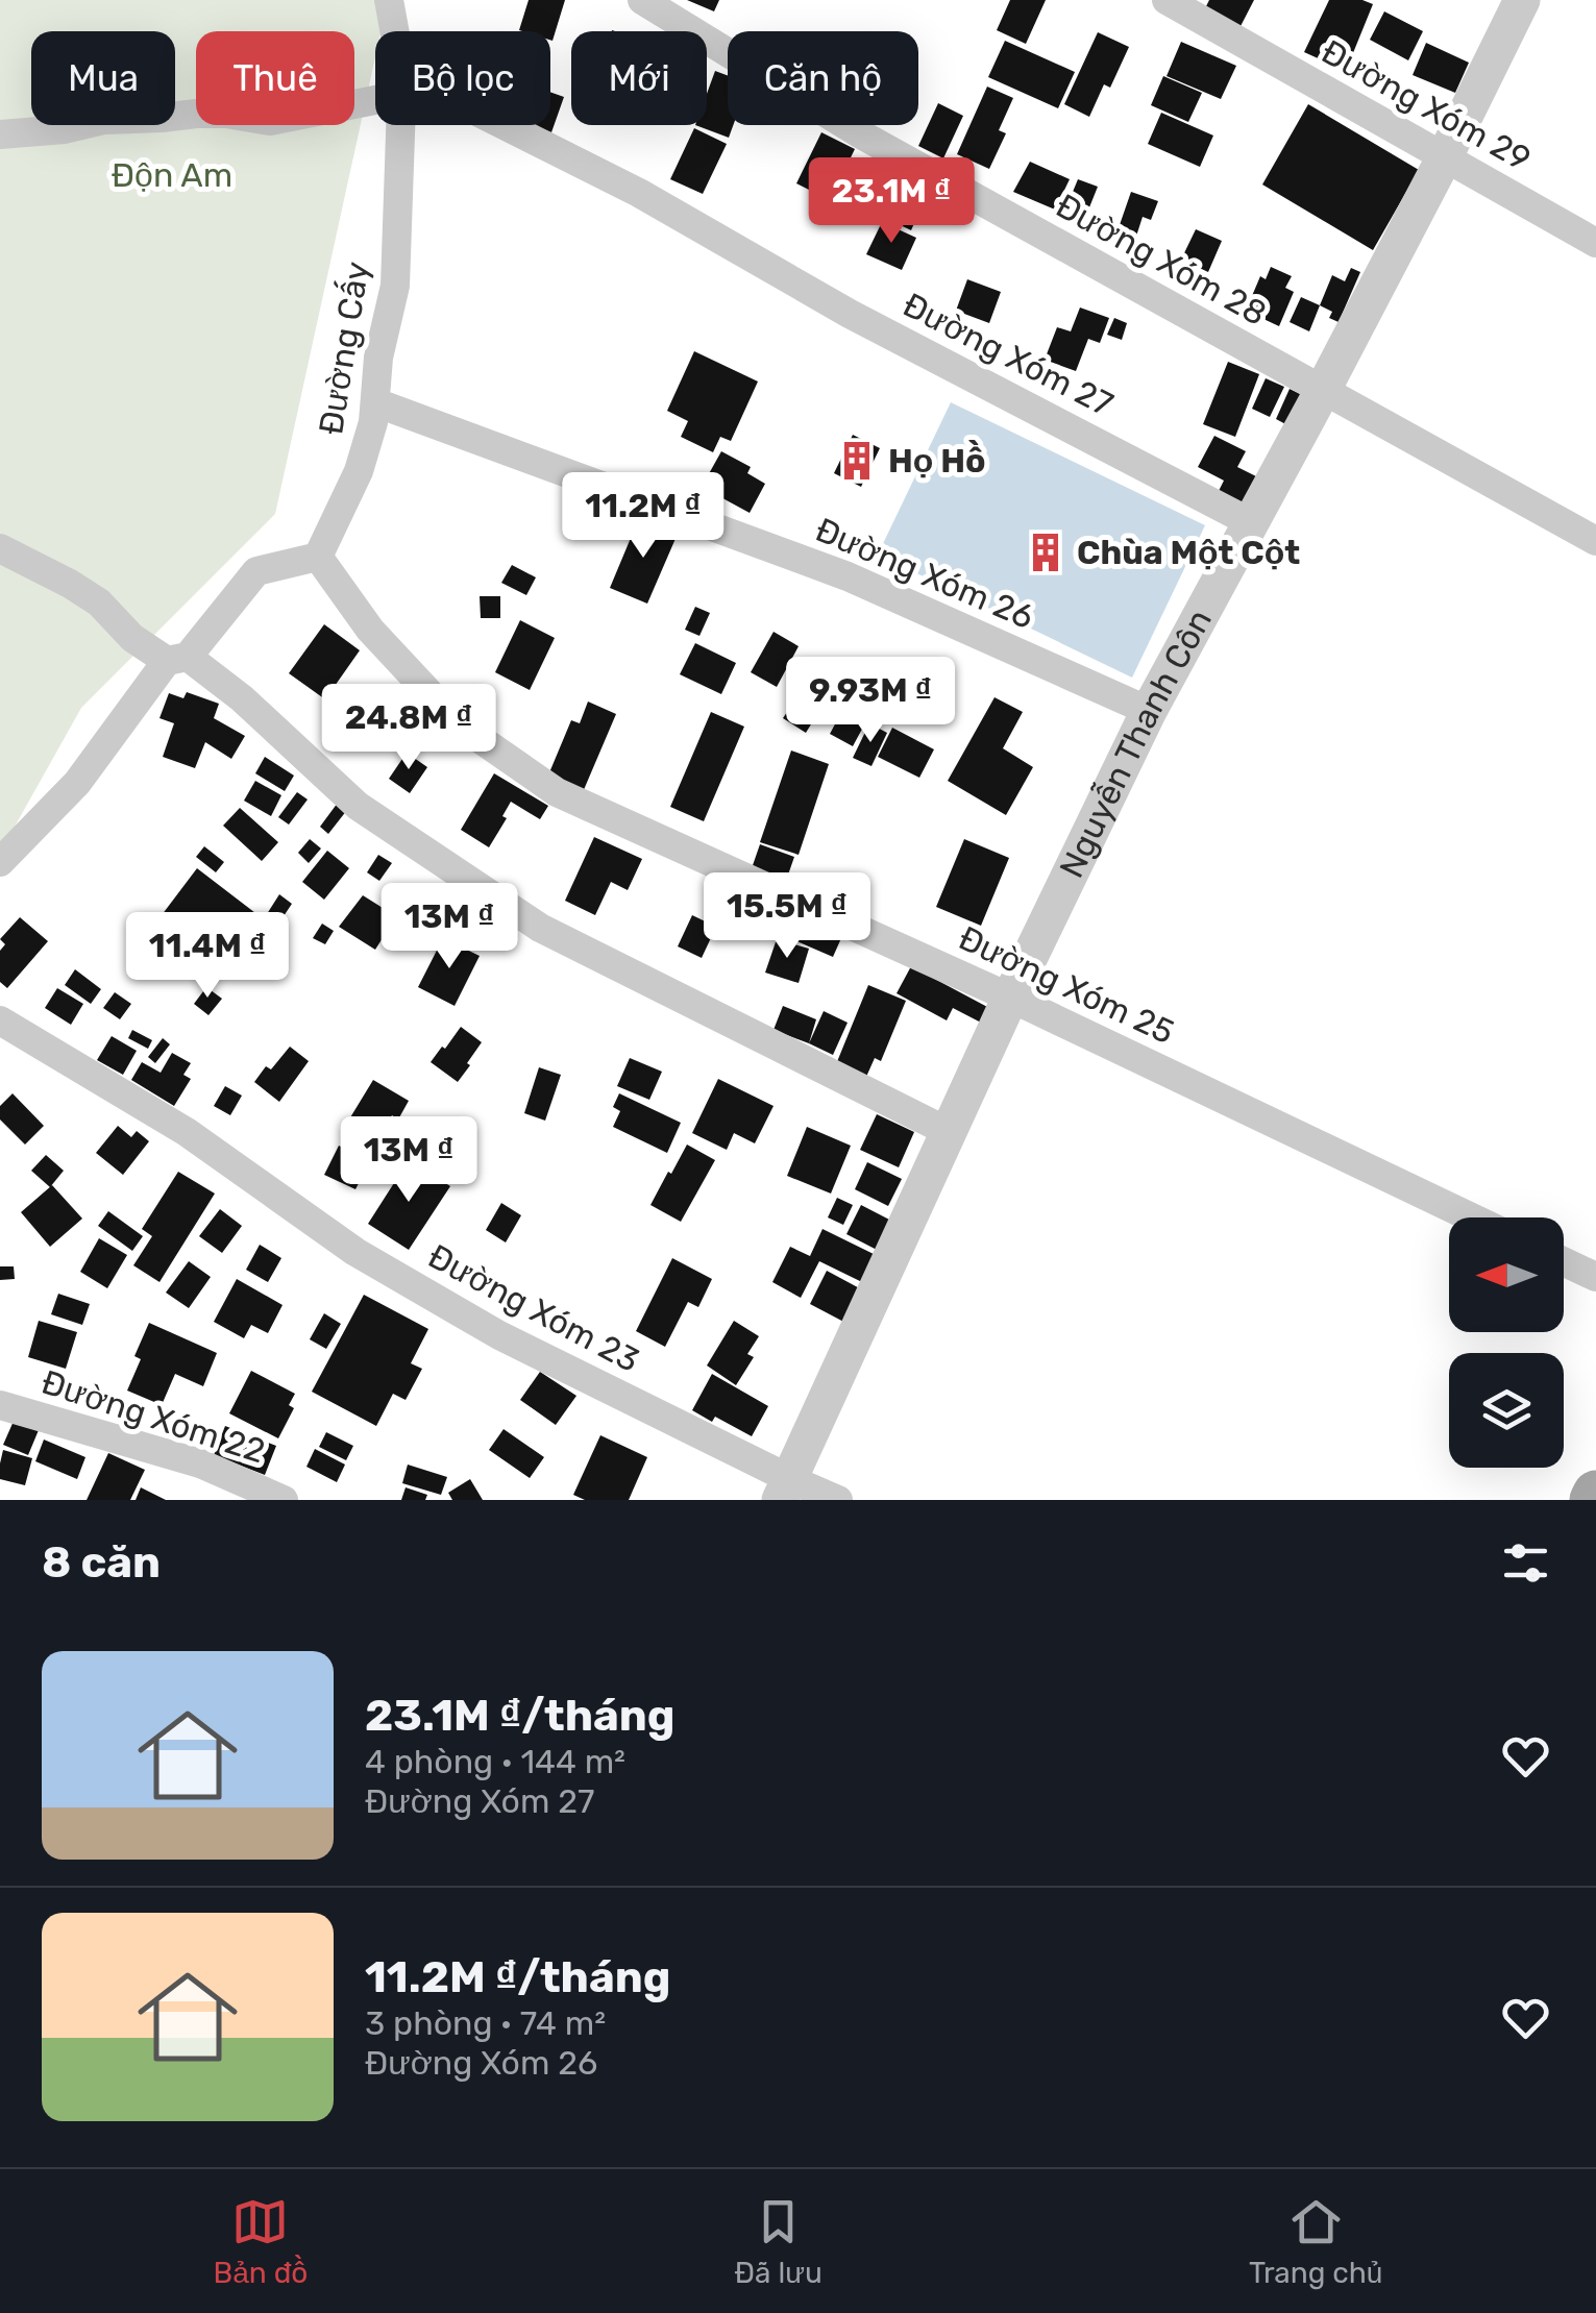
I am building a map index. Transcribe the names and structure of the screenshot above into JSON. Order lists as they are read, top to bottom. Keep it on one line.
{"streets":{"street":["Đường Xóm 29","Đường Xóm 28","Đường Cấy","Đường Xóm 27","Đường Xóm 26","Nguyễn Thanh Côn","Đường Xóm 25","Đường Xóm 23","Đường Xóm 22"]},"crossings":[["Đường Xóm 29","Nguyễn Thanh Côn"],["Đường Xóm 28","Nguyễn Thanh Côn"],["Đường Cấy","Đường Xóm 26"],["Đường Cấy","Đường Xóm 25"],["Đường Xóm 27","Nguyễn Thanh Côn"],["Đường Xóm 26","Nguyễn Thanh Côn"],["Nguyễn Thanh Côn","Đường Xóm 25"],["Nguyễn Thanh Côn","Đường Xóm 23"]],"parks":["Độn Am"],"places":{"building":["Họ Hồ","Chùa Một Cột"]},"north":"left","page":{"chip":["Mua","Thuê","Bộ lọc","Mới","Căn hộ"],"price":["23.1M ₫","11.2M ₫","9.93M ₫","24.8M ₫","15.5M ₫","13M ₫","11.4M ₫","13M ₫"],"heading":"8 căn","list":[{"name":"23.1M ₫/tháng","note":"4 phòng · 144 m² · Đường Xóm 27"},{"name":"11.2M ₫/tháng","note":"3 phòng · 74 m² · Đường Xóm 26"}],"tabs":["Bản đồ","Đã lưu","Trang chủ"]}}
